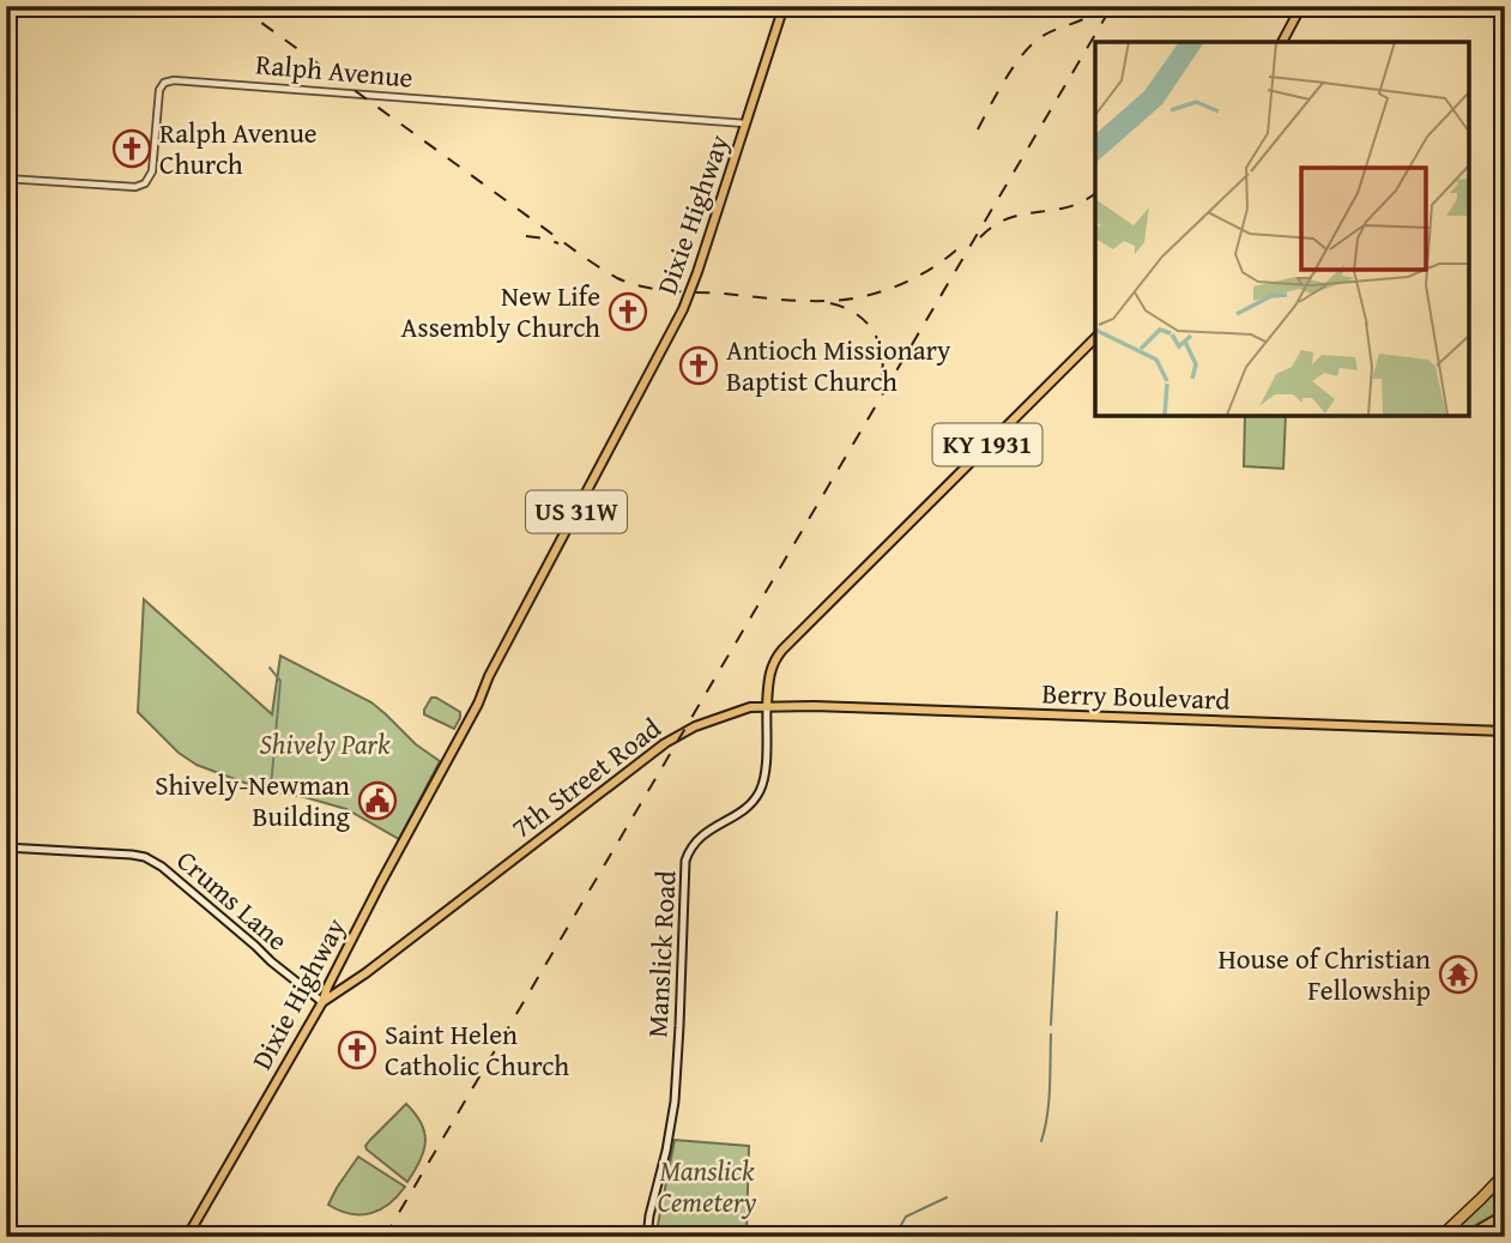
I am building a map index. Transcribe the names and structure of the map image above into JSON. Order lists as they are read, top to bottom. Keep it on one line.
{"streets":{"main road":["Dixie Highway","KY 1931","US 31W","Berry Boulevard","7th Street Road","Crums Lane","Manslick Road"],"street":["Ralph Avenue"]},"crossings":[["Ralph Avenue","Dixie Highway"],["Dixie Highway","7th Street Road"],["Dixie Highway","Crums Lane"],["KY 1931","Berry Boulevard"],["KY 1931","7th Street Road"],["KY 1931","Manslick Road"],["Berry Boulevard","7th Street Road"],["Berry Boulevard","Manslick Road"],["7th Street Road","Crums Lane"],["7th Street Road","Manslick Road"]],"parks":["Shively Park","Manslick Cemetery"],"places":{"church":["Ralph Avenue Church","New Life Assembly Church","Antioch Missionary Baptist Church","Saint Helen Catholic Church"],"public building":["Shively-Newman Building"],"temple":["House of Christian Fellowship"]}}
